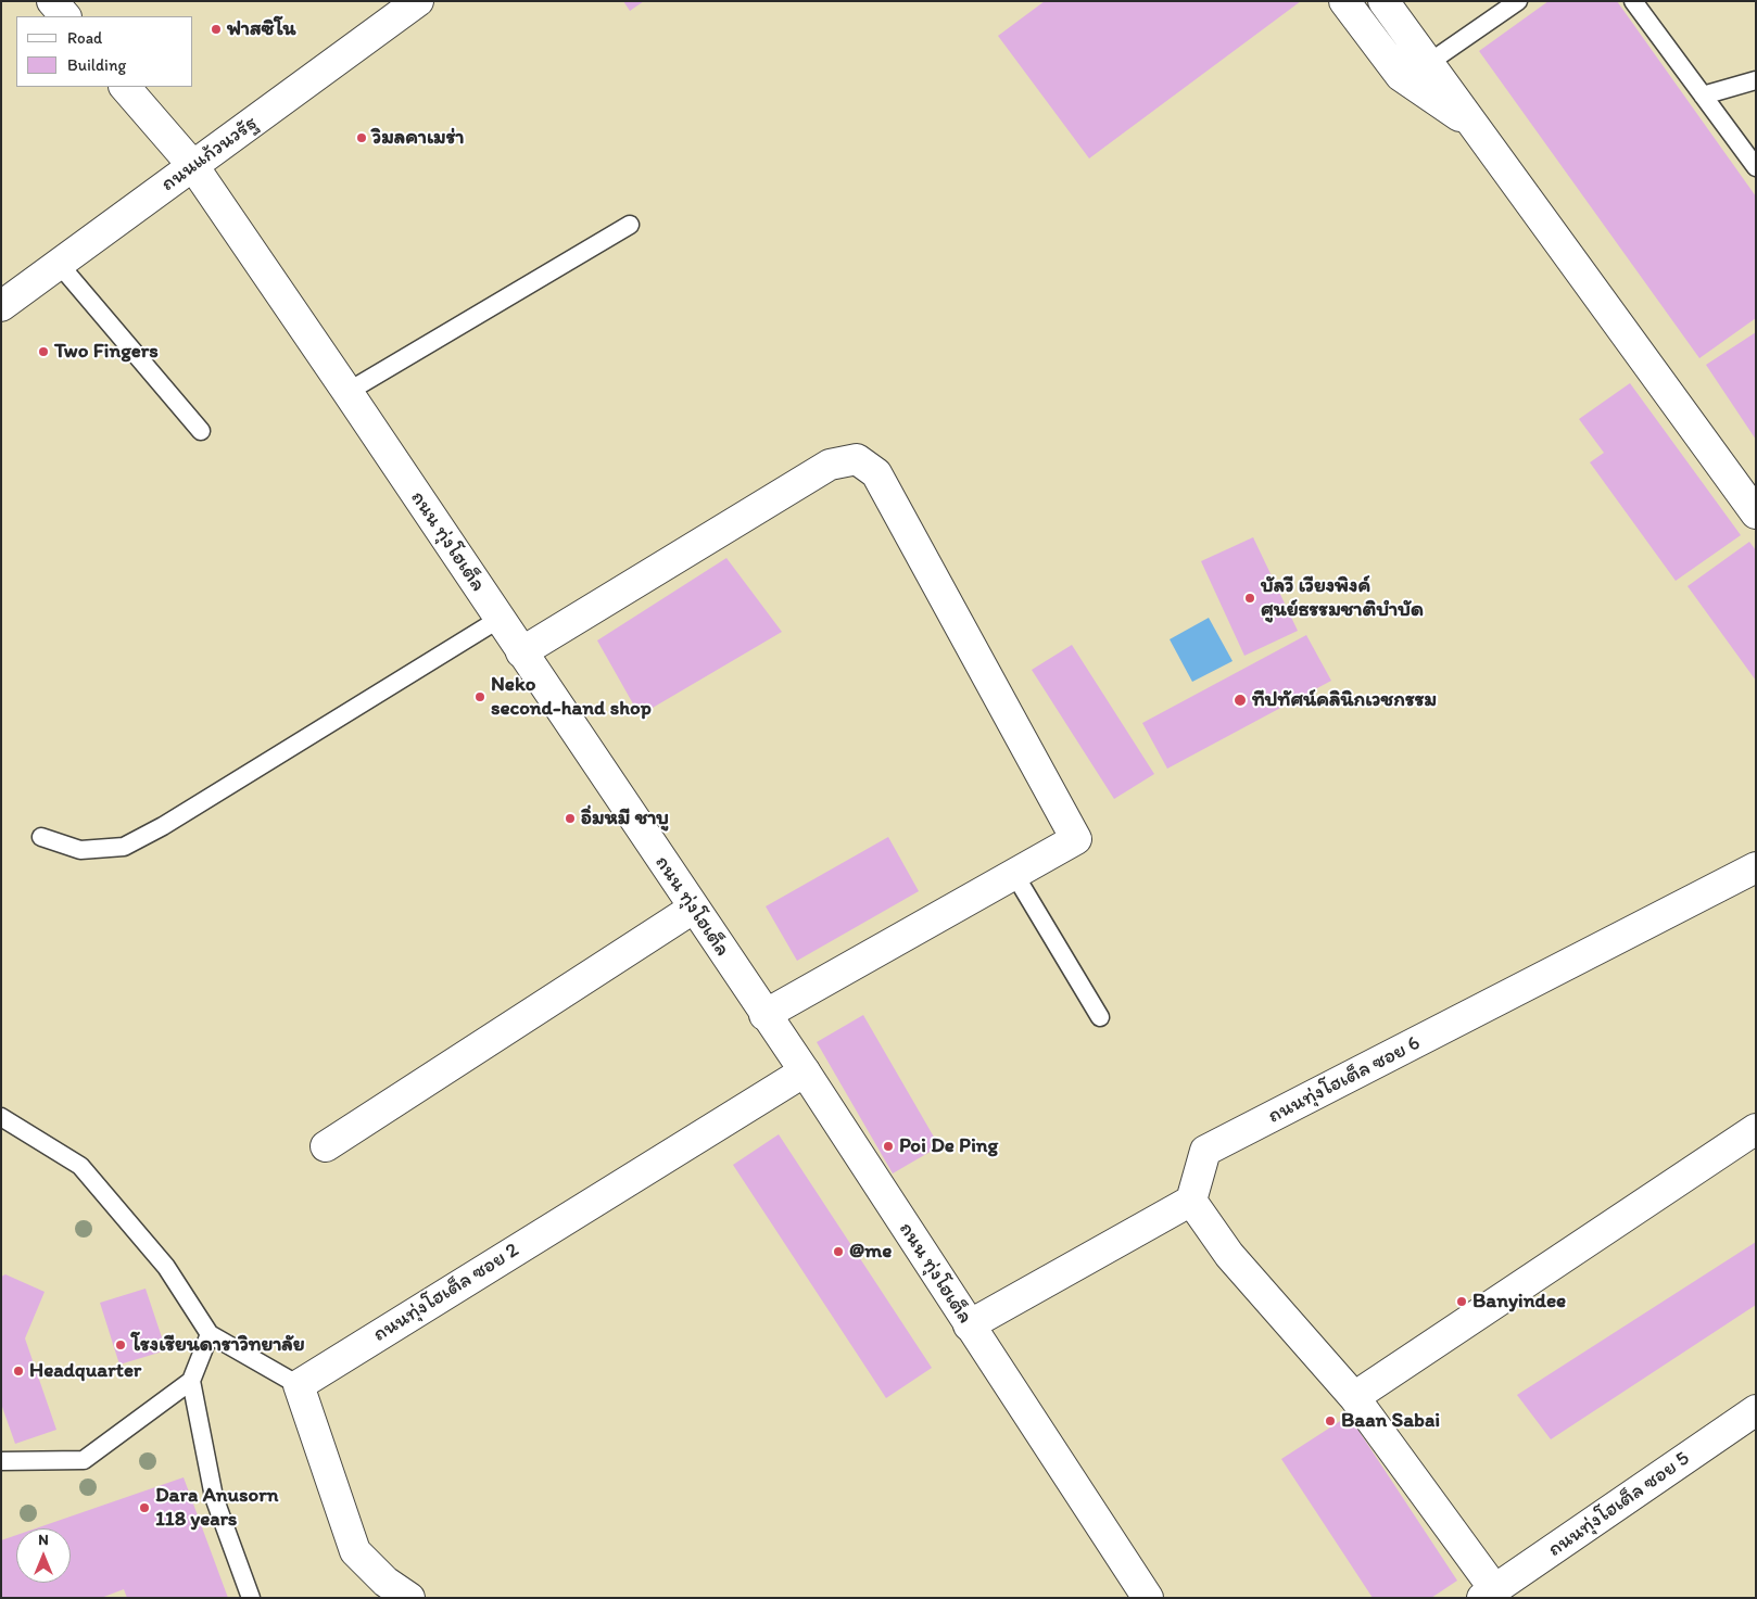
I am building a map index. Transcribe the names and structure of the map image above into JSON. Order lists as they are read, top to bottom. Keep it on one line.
{"streets":{"street":["ถนนแก้วนวรัฐ","ถนน ทุ่งโฮเต็ล","ถนนทุ่งโฮเต็ล ซอย 6","ถนนทุ่งโฮเต็ล ซอย 2","ถนนทุ่งโฮเต็ล ซอย 5"]},"crossings":[["ถนนแก้วนวรัฐ","ถนน ทุ่งโฮเต็ล"],["ถนน ทุ่งโฮเต็ล","ถนนทุ่งโฮเต็ล ซอย 2"]],"places":["ฟาสซิโน","วิมลคาเมร่า","Two Fingers","บัลวี เวียงพิงค์ ศูนย์ธรรมชาติบำบัด","Neko second-hand shop","ทีปทัศน์คลินิกเวชกรรม","อิ่มหมี ชาบู","Poi De Ping","@me","Banyindee","โรงเรียนดาราวิทยาลัย","Headquarter","Baan Sabai","Dara Anusorn 118 years"],"legend":["Road","Building"],"north":"top"}
